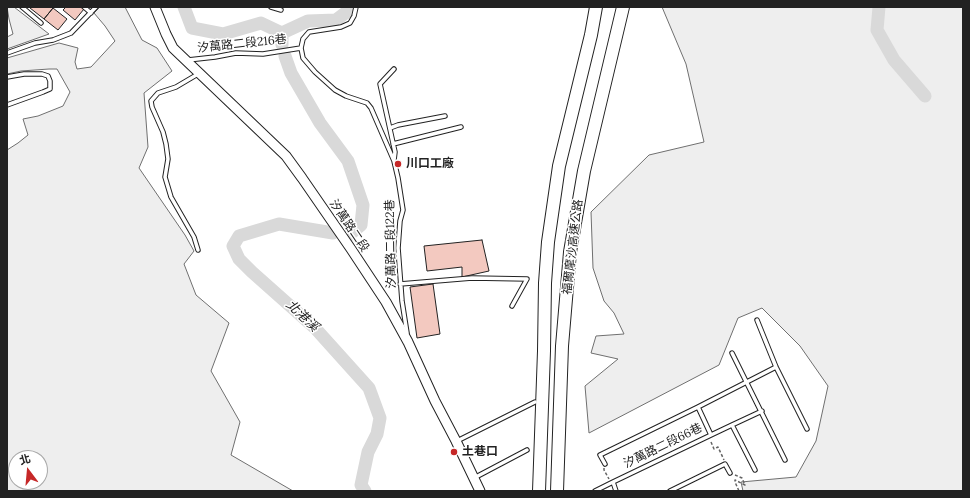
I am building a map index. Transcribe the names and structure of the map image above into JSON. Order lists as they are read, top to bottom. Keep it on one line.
{"streets":{"highway":["福爾摩沙高速公路"],"street":["汐萬路二段"],"lane":["汐萬路二段216巷","汐萬路二段122巷","汐萬路二段66巷"]},"crossings":[["汐萬路二段216巷","汐萬路二段"],["汐萬路二段216巷","汐萬路二段122巷"],["汐萬路二段","汐萬路二段122巷"]],"water":["北港溪"],"places":["川口工廠","土巷口"],"north":"top"}
